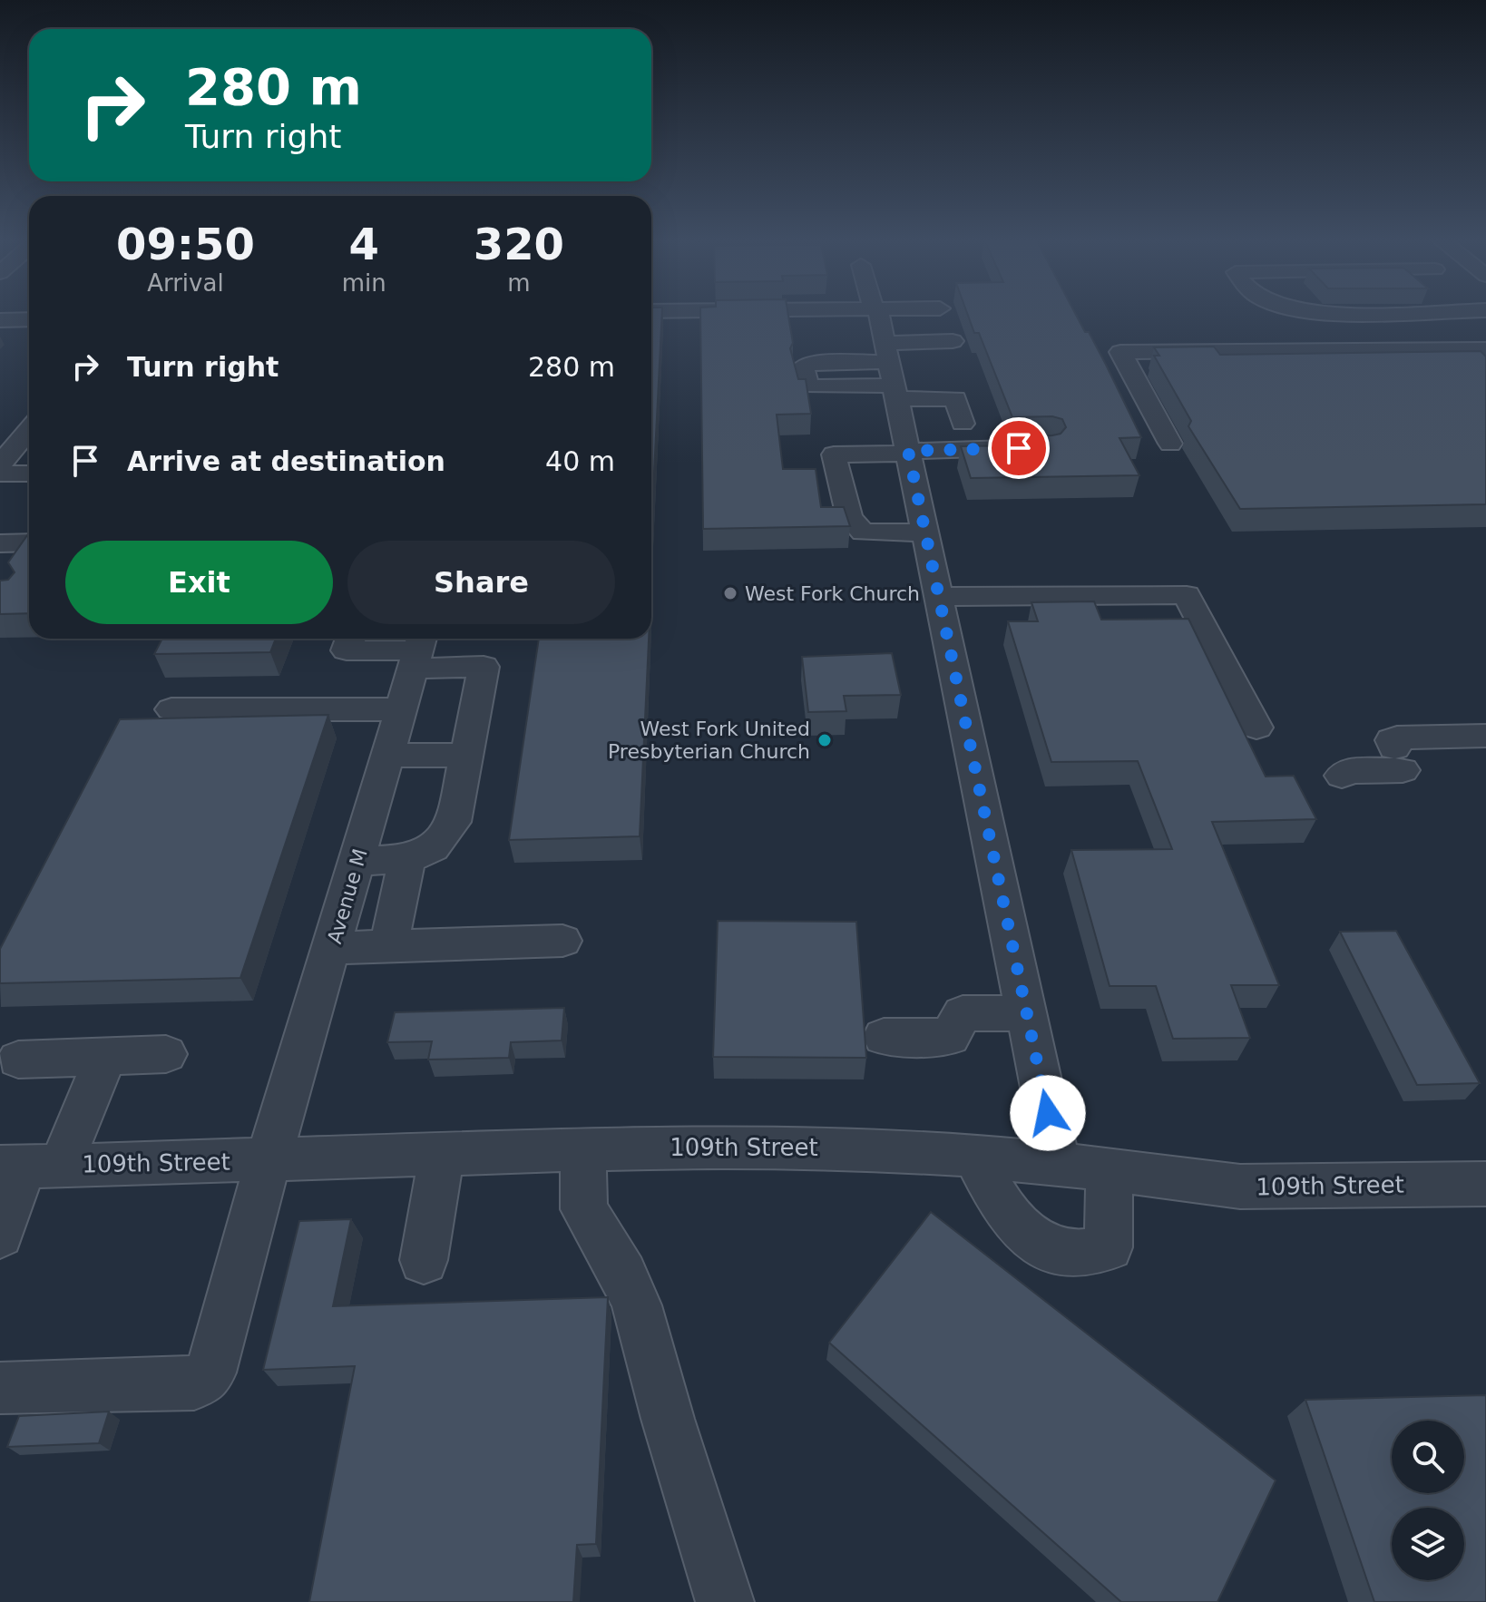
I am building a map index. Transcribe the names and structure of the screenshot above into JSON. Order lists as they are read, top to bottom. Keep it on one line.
{"streets":{"street":["Avenue M","109th Street"]},"crossings":[["Avenue M","109th Street"]],"places":["West Fork Church","West Fork United Presbyterian Church"],"page":{"turn":["280 m","Turn right"],"eta":["09:50","Arrival","4","min","320","m"],"list":[{"name":"Turn right","value":"280 m"},{"name":"Arrive at destination","value":"40 m"}],"buttons":["Exit","Share"]}}
